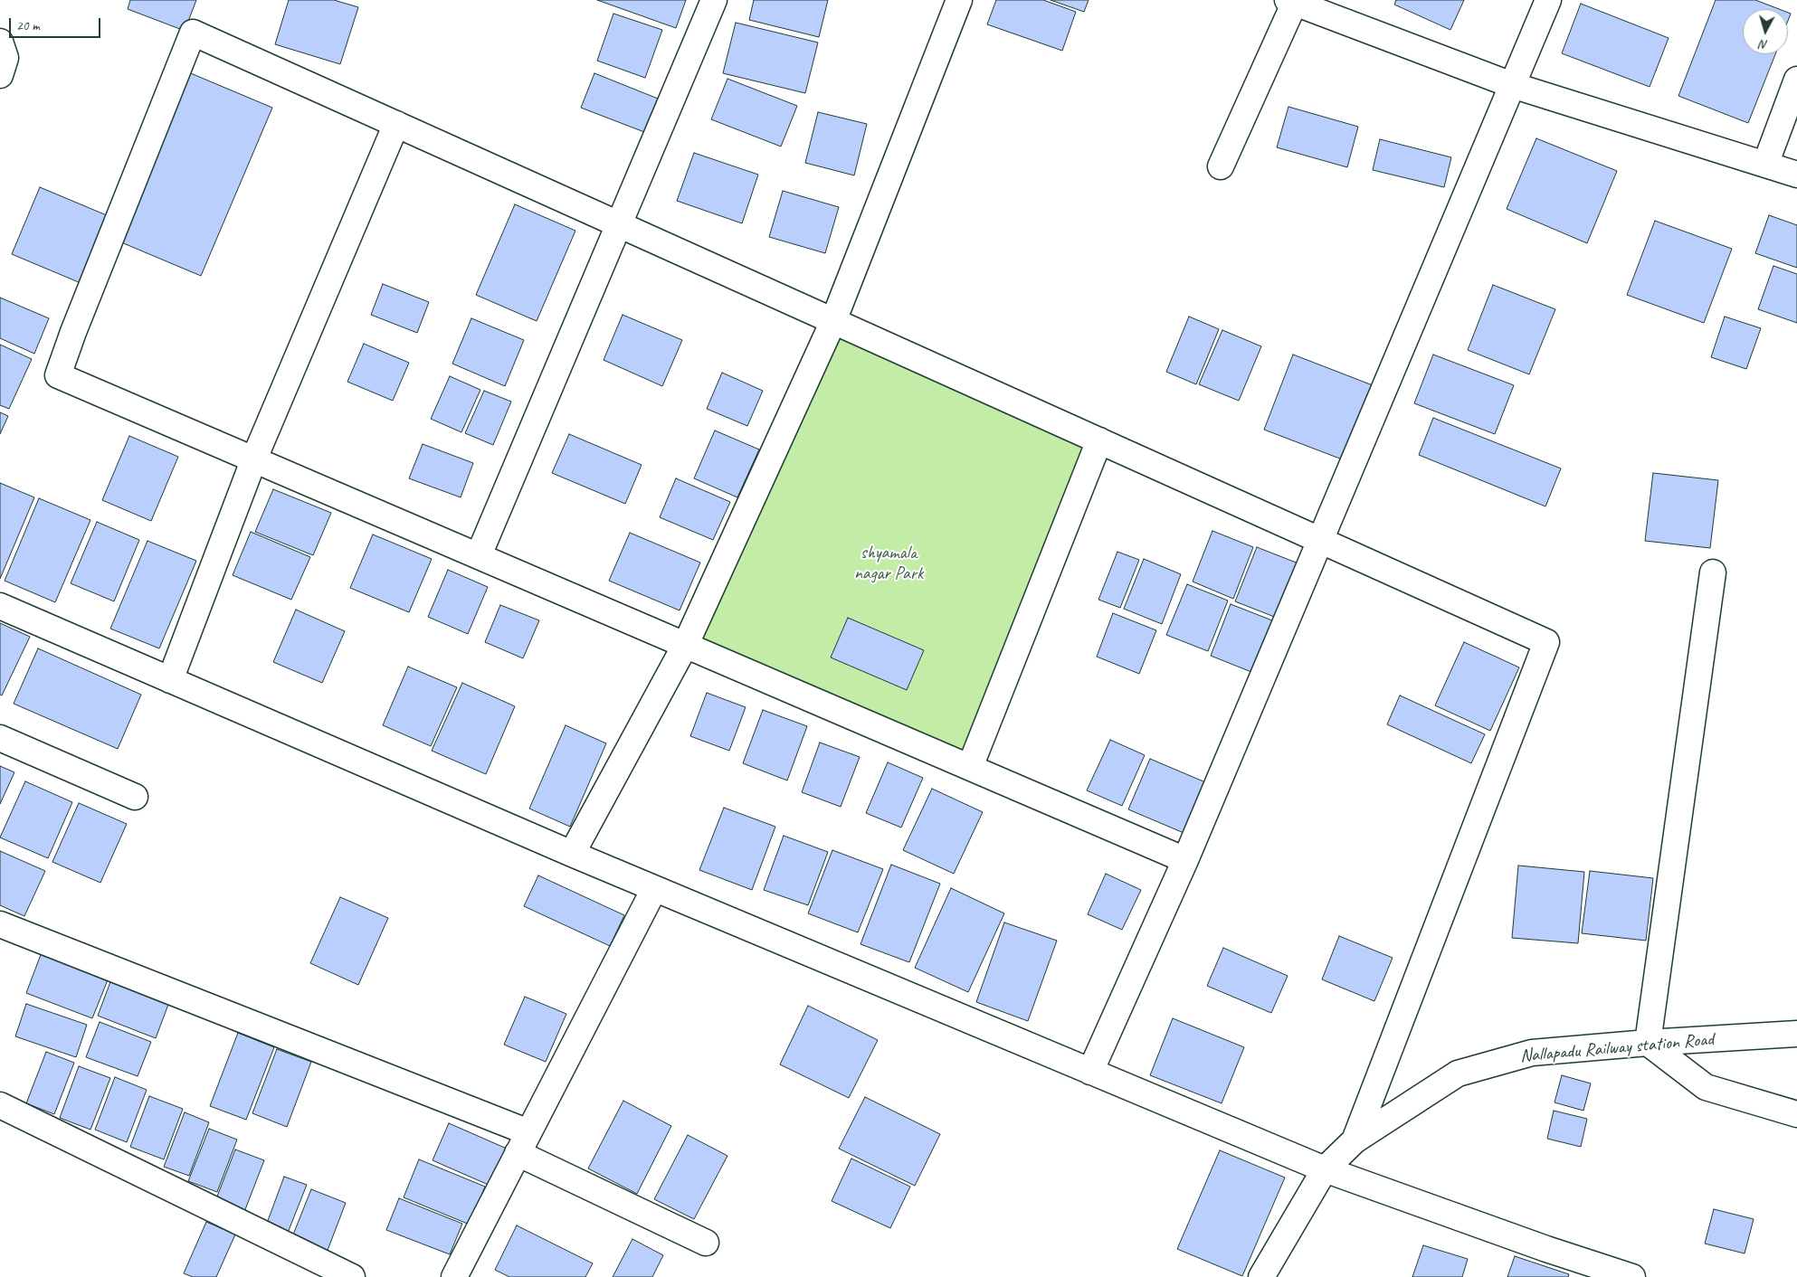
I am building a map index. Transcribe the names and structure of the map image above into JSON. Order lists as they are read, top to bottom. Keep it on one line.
{"streets":{"street":["Nallapadu Railway station Road"]},"parks":["shyamala nagar Park"],"scale_bar":"20 m","north":"bottom"}
